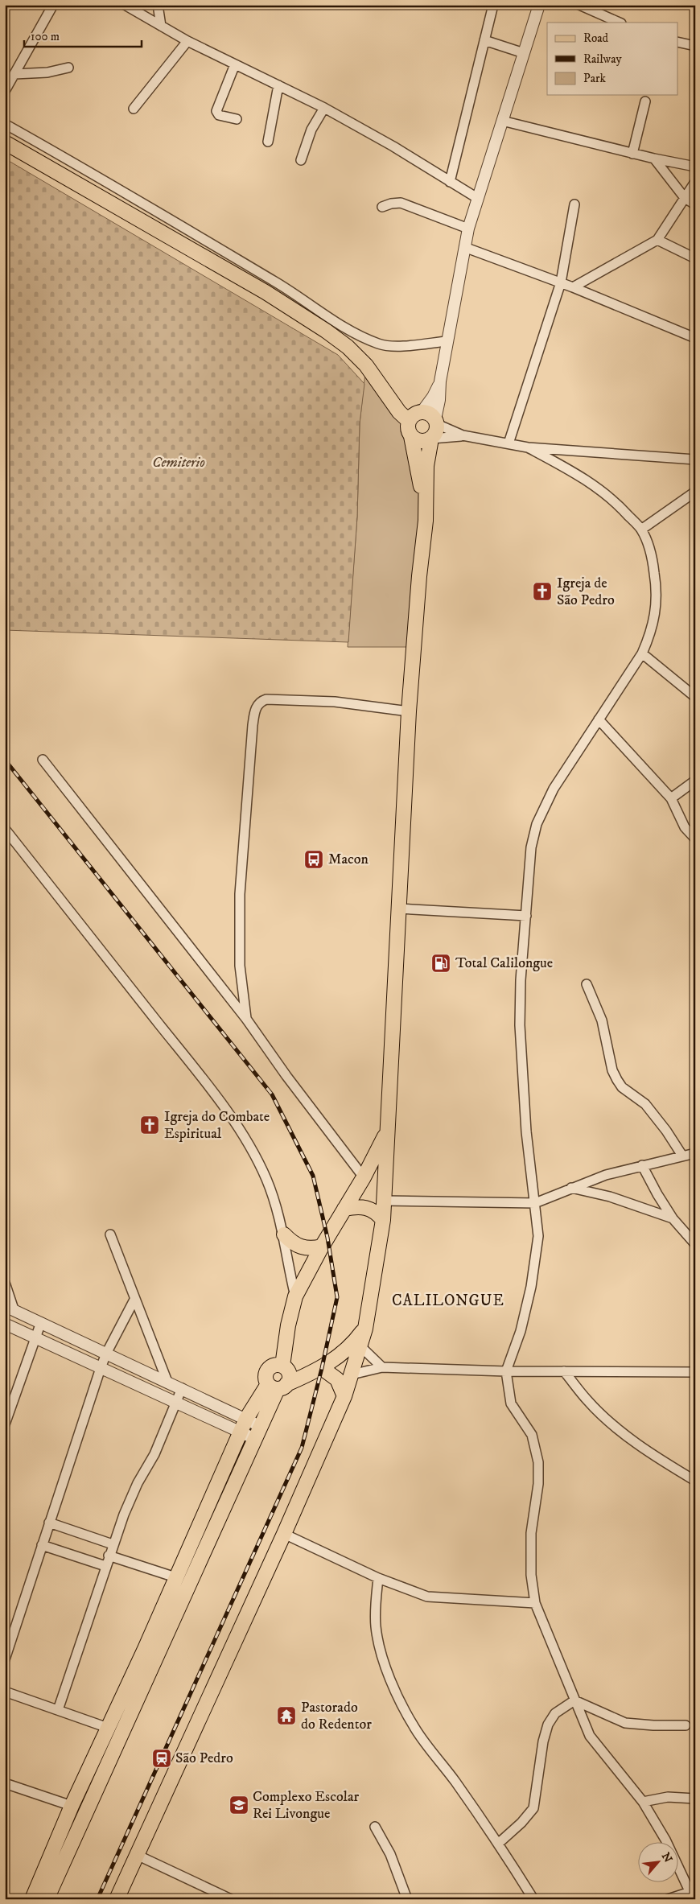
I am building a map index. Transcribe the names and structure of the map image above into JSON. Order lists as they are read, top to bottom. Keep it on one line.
{"districts":["CALILONGUE"],"parks":["Cemiterio"],"places":{"church":["Igreja de São Pedro","Igreja do Combate Espiritual"],"bus stop":["Macon"],"fuel station":["Total Calilongue"],"temple":["Pastorado do Redentor"],"station":["São Pedro"],"school or university":["Complexo Escolar Rei Livongue"]},"legend":["Road","Railway","Park"],"scale_bar":"100 m","north":"top right"}
